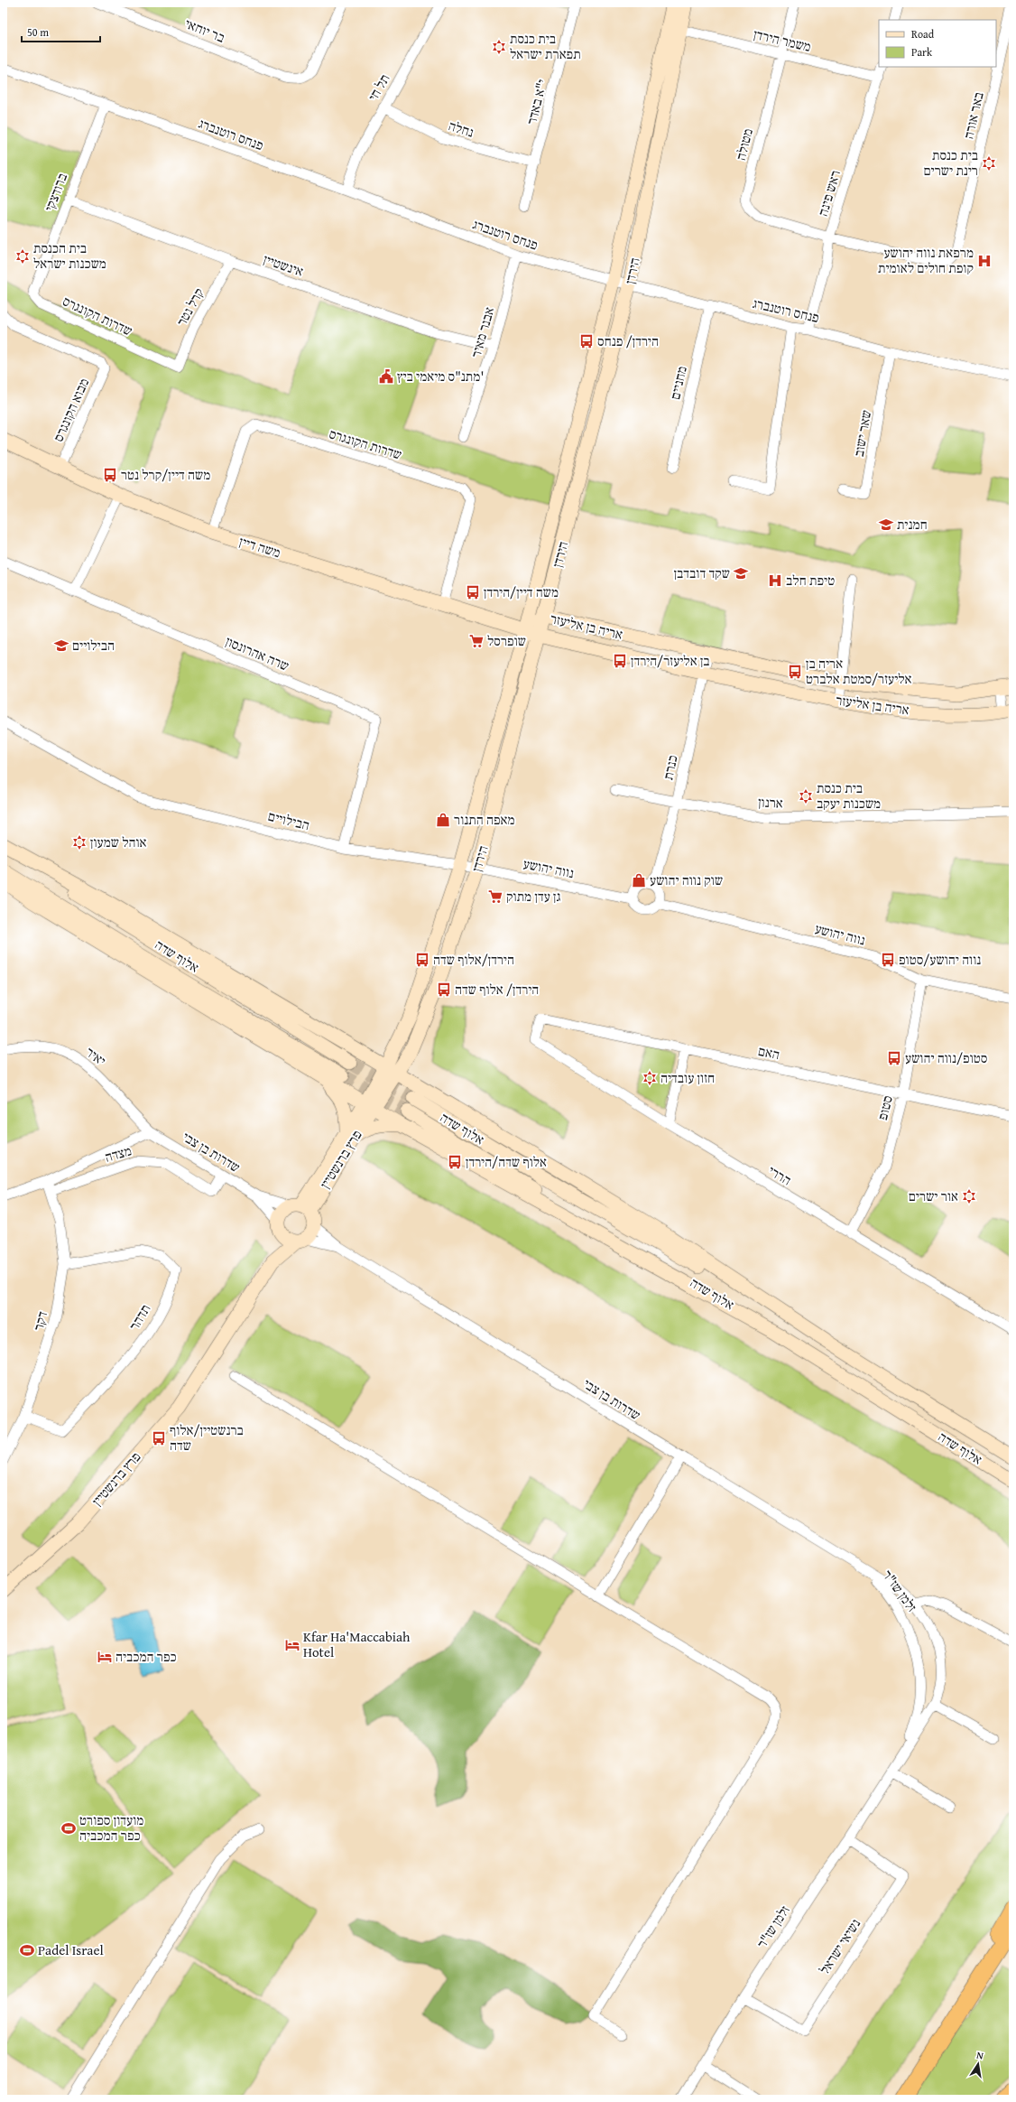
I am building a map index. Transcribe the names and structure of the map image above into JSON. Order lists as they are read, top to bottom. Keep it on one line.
{"streets":{"street":["בר יוחאי","משמר הירדן","תל חי","י\"א באדר","באר אורה","נחלה","פנחס רוטנברג","מטולה","ברודצקי","ראש פינה","אינשטיין","הירדן","קרל נטר","שדרות הקונגרס","אבנר מאיר","מחניים","מבוא הקונגרס","שאר ישוב","משה דיין","אריה בן אליעזר","שרה אהרונסון","כנרת","ארנון","הבילויים","נווה יהושע","אלוף שדה","האם","יאיר","סטופ","שדרות בן צבי","מצדה","פרץ ברנשטיין","הררי","תדהר","דקר","זלמן שז\"ר","נשיאי ישראל"]},"crossings":[["משמר הירדן","מטולה"],["משמר הירדן","ראש פינה"],["משמר הירדן","הירדן"],["תל חי","נחלה"],["תל חי","פנחס רוטנברג"],["י\"א באדר","נחלה"],["באר אורה","מטולה"],["באר אורה","ראש פינה"],["פנחס רוטנברג","ברודצקי"],["פנחס רוטנברג","ראש פינה"],["פנחס רוטנברג","הירדן"],["פנחס רוטנברג","אבנר מאיר"],["פנחס רוטנברג","מחניים"],["פנחס רוטנברג","שאר ישוב"],["מטולה","ראש פינה"],["ברודצקי","אינשטיין"],["ברודצקי","שדרות הקונגרס"],["אינשטיין","קרל נטר"],["אינשטיין","אבנר מאיר"],["הירדן","משה דיין"],["הירדן","אריה בן אליעזר"],["הירדן","הבילויים"],["הירדן","נווה יהושע"],["הירדן","פרץ ברנשטיין"],["קרל נטר","שדרות הקונגרס"],["שדרות הקונגרס","משה דיין"],["מבוא הקונגרס","משה דיין"],["משה דיין","אריה בן אליעזר"],["אריה בן אליעזר","כנרת"],["שרה אהרונסון","הבילויים"],["כנרת","ארנון"],["כנרת","נווה יהושע"],["הבילויים","נווה יהושע"],["נווה יהושע","סטופ"],["האם","סטופ"],["האם","הררי"],["יאיר","שדרות בן צבי"],["יאיר","מצדה"],["סטופ","הררי"],["שדרות בן צבי","מצדה"],["שדרות בן צבי","פרץ ברנשטיין"],["שדרות בן צבי","זלמן שז\"ר"],["מצדה","דקר"],["תדהר","דקר"],["זלמן שז\"ר","נשיאי ישראל"]],"places":{"synagogue":["בית כנסת תפארת ישראל","בית כנסת רינת ישרים","בית הכנסת משכנות ישראל","בית כנסת משכנות יעקב","אוהל שמעון","חזון עובדיה","אור ישרים"],"hospital":["מרפאת נווה יהושע קופת חולים לאומית","טיפת חלב"],"bus stop":["הירדן/ פנחס","משה דיין/קרל נטר","משה דיין/הירדן","בן אליעזר/הירדן","אריה בן אליעזר/סמטת אלברט","הירדן/אלוף שדה","נווה יהושע/סטופ","הירדן/ אלוף שדה","סטופ/נווה יהושע","אלוף שדה/הירדן","ברנשטיין/אלוף שדה"],"public building":["מתנ\"ס מיאמי ביץ'"],"school or university":["חמנית","שקד דובדבן","הבילויים"],"supermarket":["שופרסל","גן עדן מתוק"],"shop":["מאפה התנור","שוק נווה יהושע"],"hotel":["Kfar Ha'Maccabiah Hotel","כפר המכביה"],"sports":["מועדון ספורט כפר המכביה","Padel Israel"]},"legend":["Road","Park"],"scale_bar":"50 m","north":"top"}
